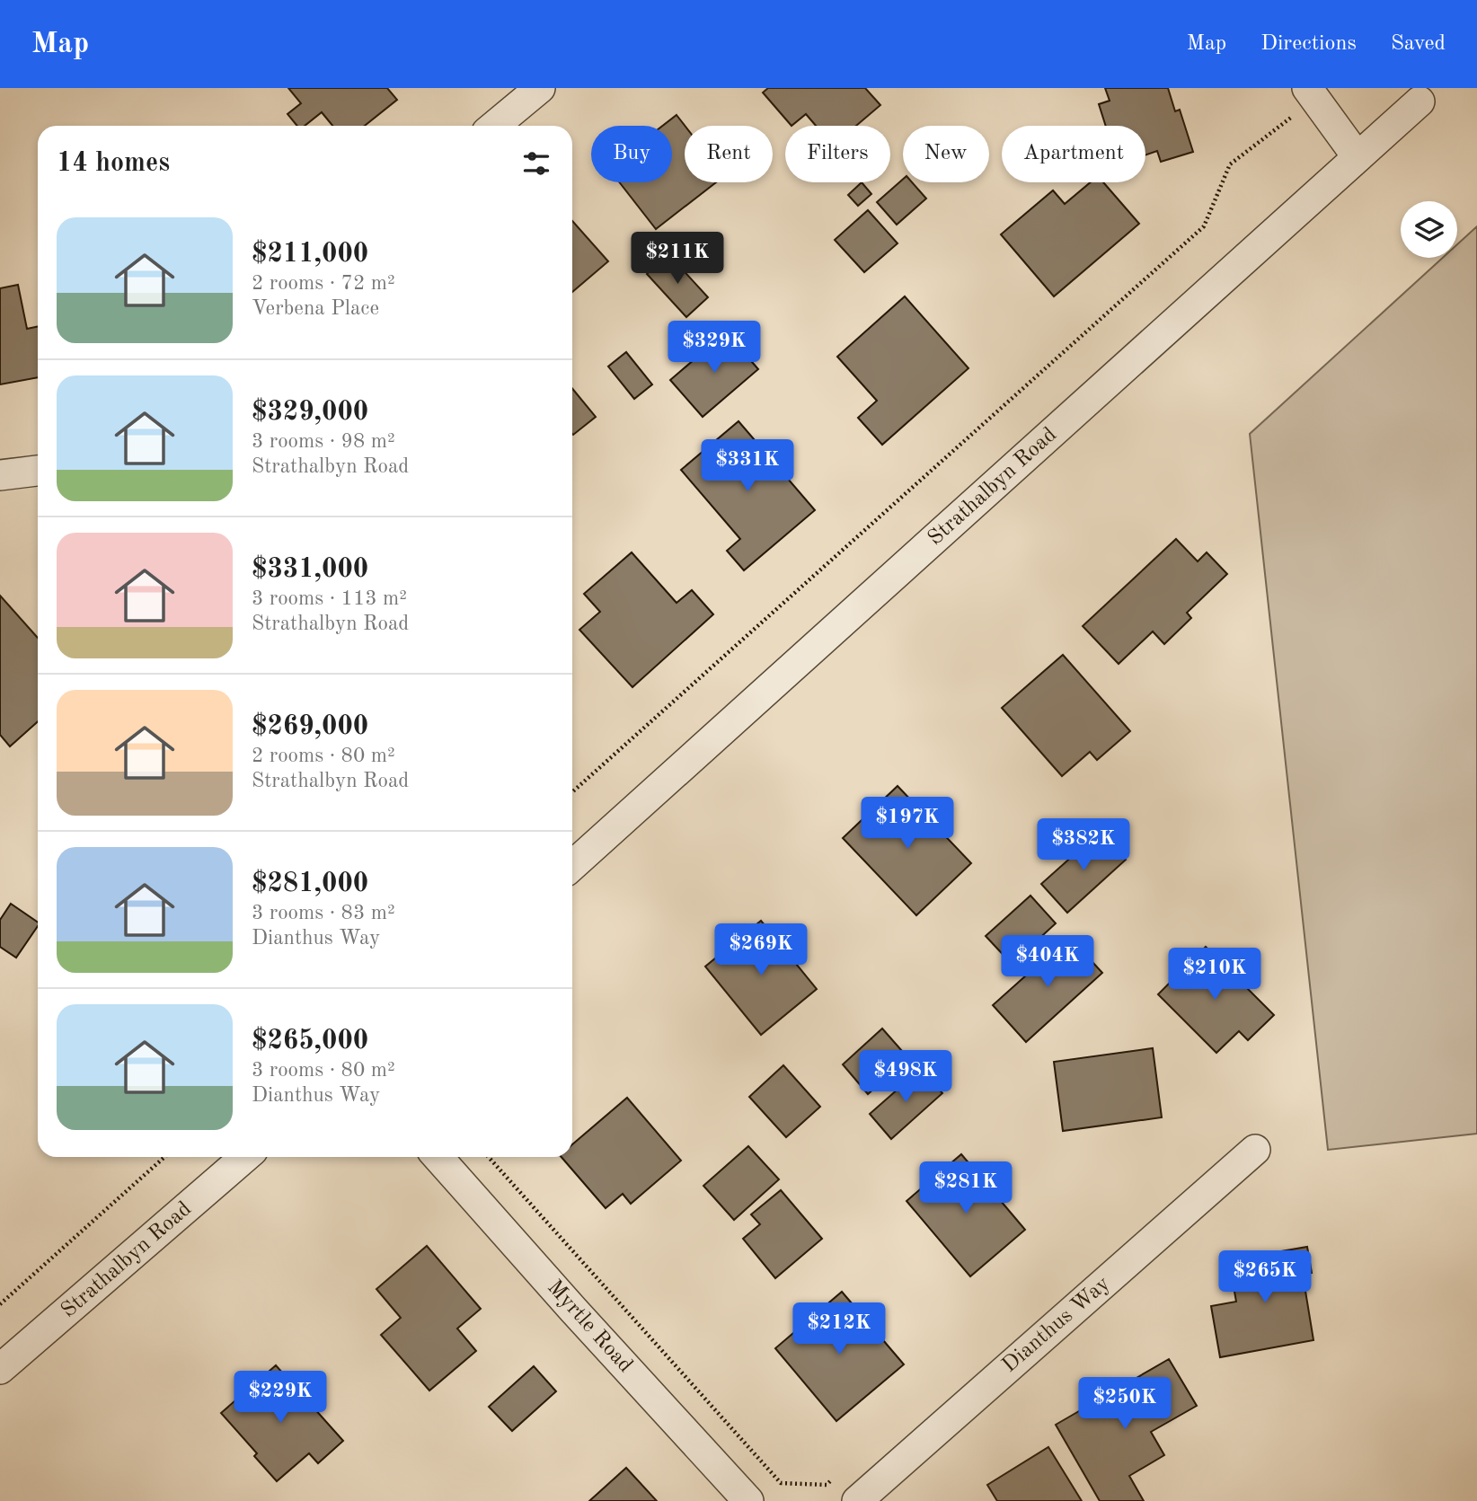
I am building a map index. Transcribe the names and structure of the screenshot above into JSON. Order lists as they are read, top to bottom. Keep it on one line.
{"streets":{"street":["Strathalbyn Road","Dianthus Way","Myrtle Road"]},"page":{"header":"Map","nav":["Map","Directions","Saved"],"chip":["Buy","Rent","Filters","New","Apartment"],"heading":"14 homes","list":[{"name":"$211,000","note":"2 rooms · 72 m² · Verbena Place"},{"name":"$329,000","note":"3 rooms · 98 m² · Strathalbyn Road"},{"name":"$331,000","note":"3 rooms · 113 m² · Strathalbyn Road"},{"name":"$269,000","note":"2 rooms · 80 m² · Strathalbyn Road"},{"name":"$281,000","note":"3 rooms · 83 m² · Dianthus Way"},{"name":"$265,000","note":"3 rooms · 80 m² · Dianthus Way"}],"price":["$211K","$329K","$331K","$197K","$382K","$269K","$404K","$210K","$498K","$281K","$265K","$212K","$229K","$250K"]}}
